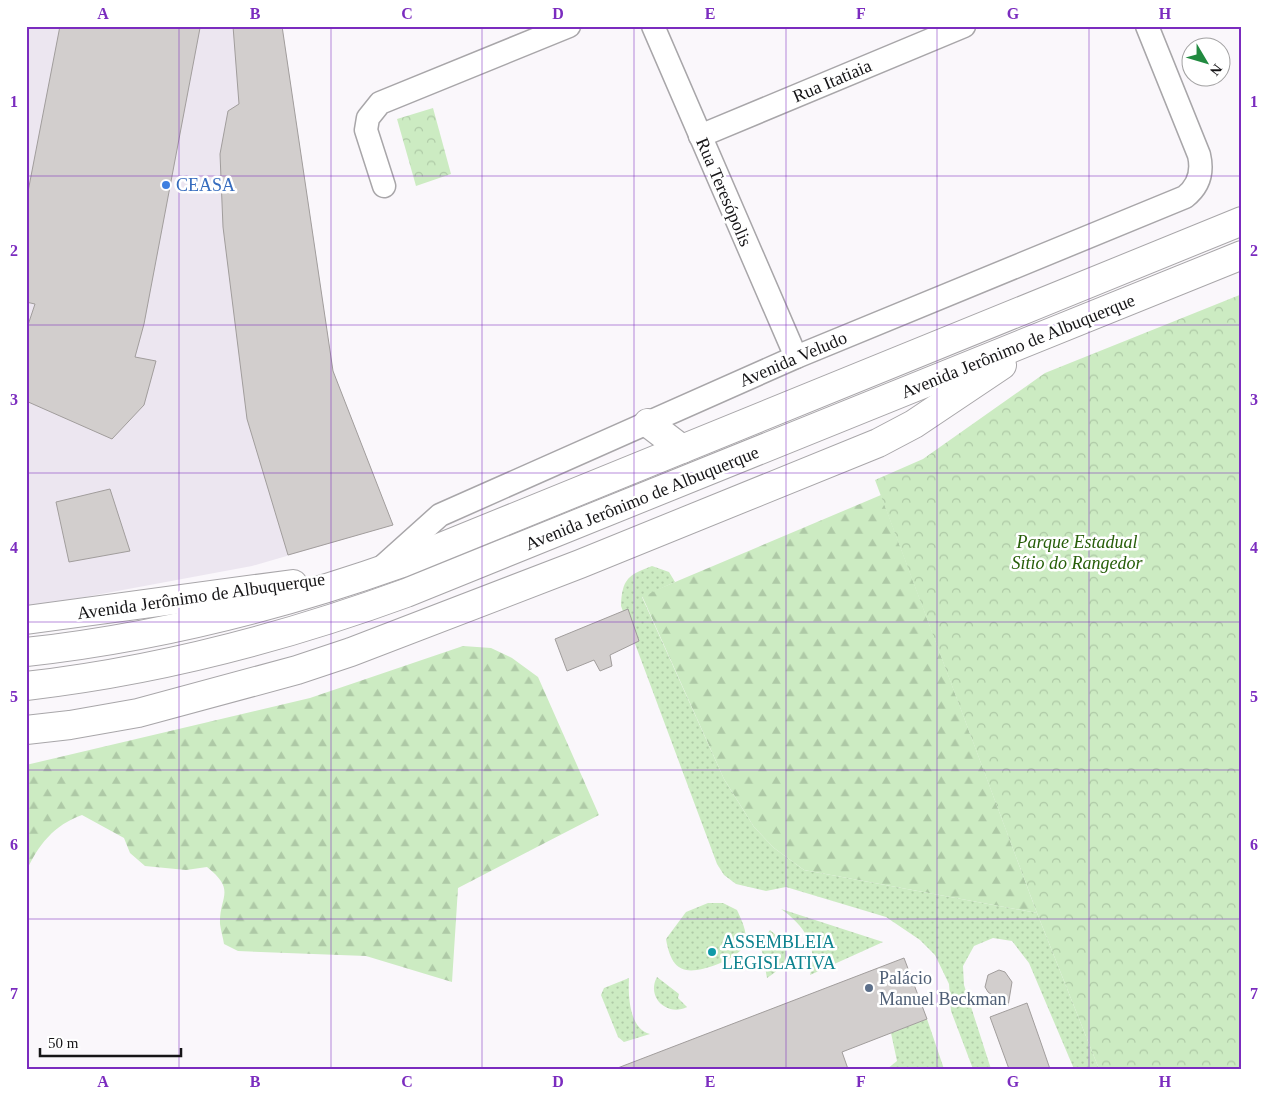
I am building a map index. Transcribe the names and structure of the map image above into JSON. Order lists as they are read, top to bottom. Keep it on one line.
{"streets":{"main road":["Avenida Jerônimo de Albuquerque"],"street":["Rua Itatiaia","Rua Teresópolis","Avenida Veludo"]},"crossings":[["Rua Itatiaia","Rua Teresópolis"],["Rua Teresópolis","Avenida Veludo"],["Avenida Jerônimo de Albuquerque","Avenida Veludo"]],"parks":["Parque Estadual Sítio do Rangedor"],"places":["CEASA","ASSEMBLEIA LEGISLATIVA","Palácio Manuel Beckman"],"scale_bar":"50 m","north":"bottom right","grid":{"columns":["A","B","C","D","E","F","G","H"],"rows":["1","2","3","4","5","6","7"]}}
